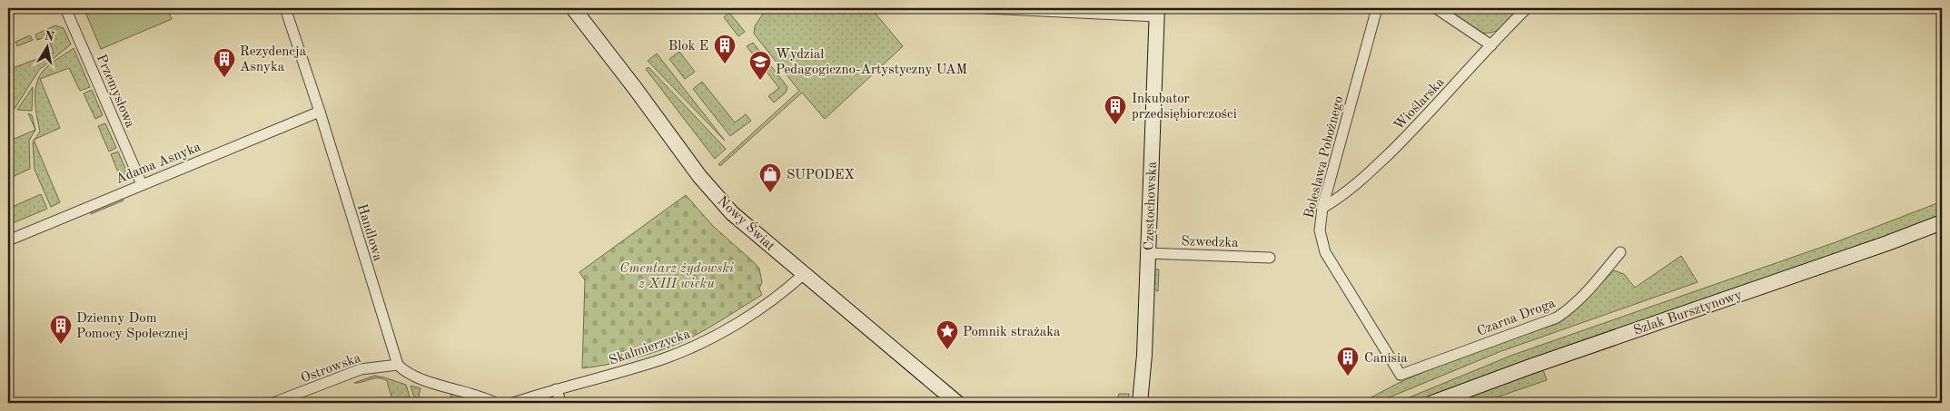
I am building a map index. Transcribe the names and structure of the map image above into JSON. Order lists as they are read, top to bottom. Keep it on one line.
{"streets":{"street":["Przemysłowa","Wioślarska","Bolesława Pobożnego","Adama Asnyka","Częstochowska","Nowy Świat","Handlowa","Szwedzka","Szlak Bursztynowy","Czarna Droga","Skalmierzycka","Ostrowska"]},"crossings":[["Przemysłowa","Adama Asnyka"],["Wioślarska","Bolesława Pobożnego"],["Bolesława Pobożnego","Czarna Droga"],["Adama Asnyka","Handlowa"],["Częstochowska","Szwedzka"],["Nowy Świat","Skalmierzycka"],["Handlowa","Ostrowska"]],"parks":["Cmentarz żydowski z XIII wieku"],"places":{"building":["Blok E","Rezydencja Asnyka","Inkubator przedsiębiorczości","Dzienny Dom Pomocy Społecznej","Canisia"],"school or university":["Wydział Pedagogiczno-Artystyczny UAM"],"shop":["SUPODEX"],"place":["Pomnik strażaka"]},"north":"top"}
